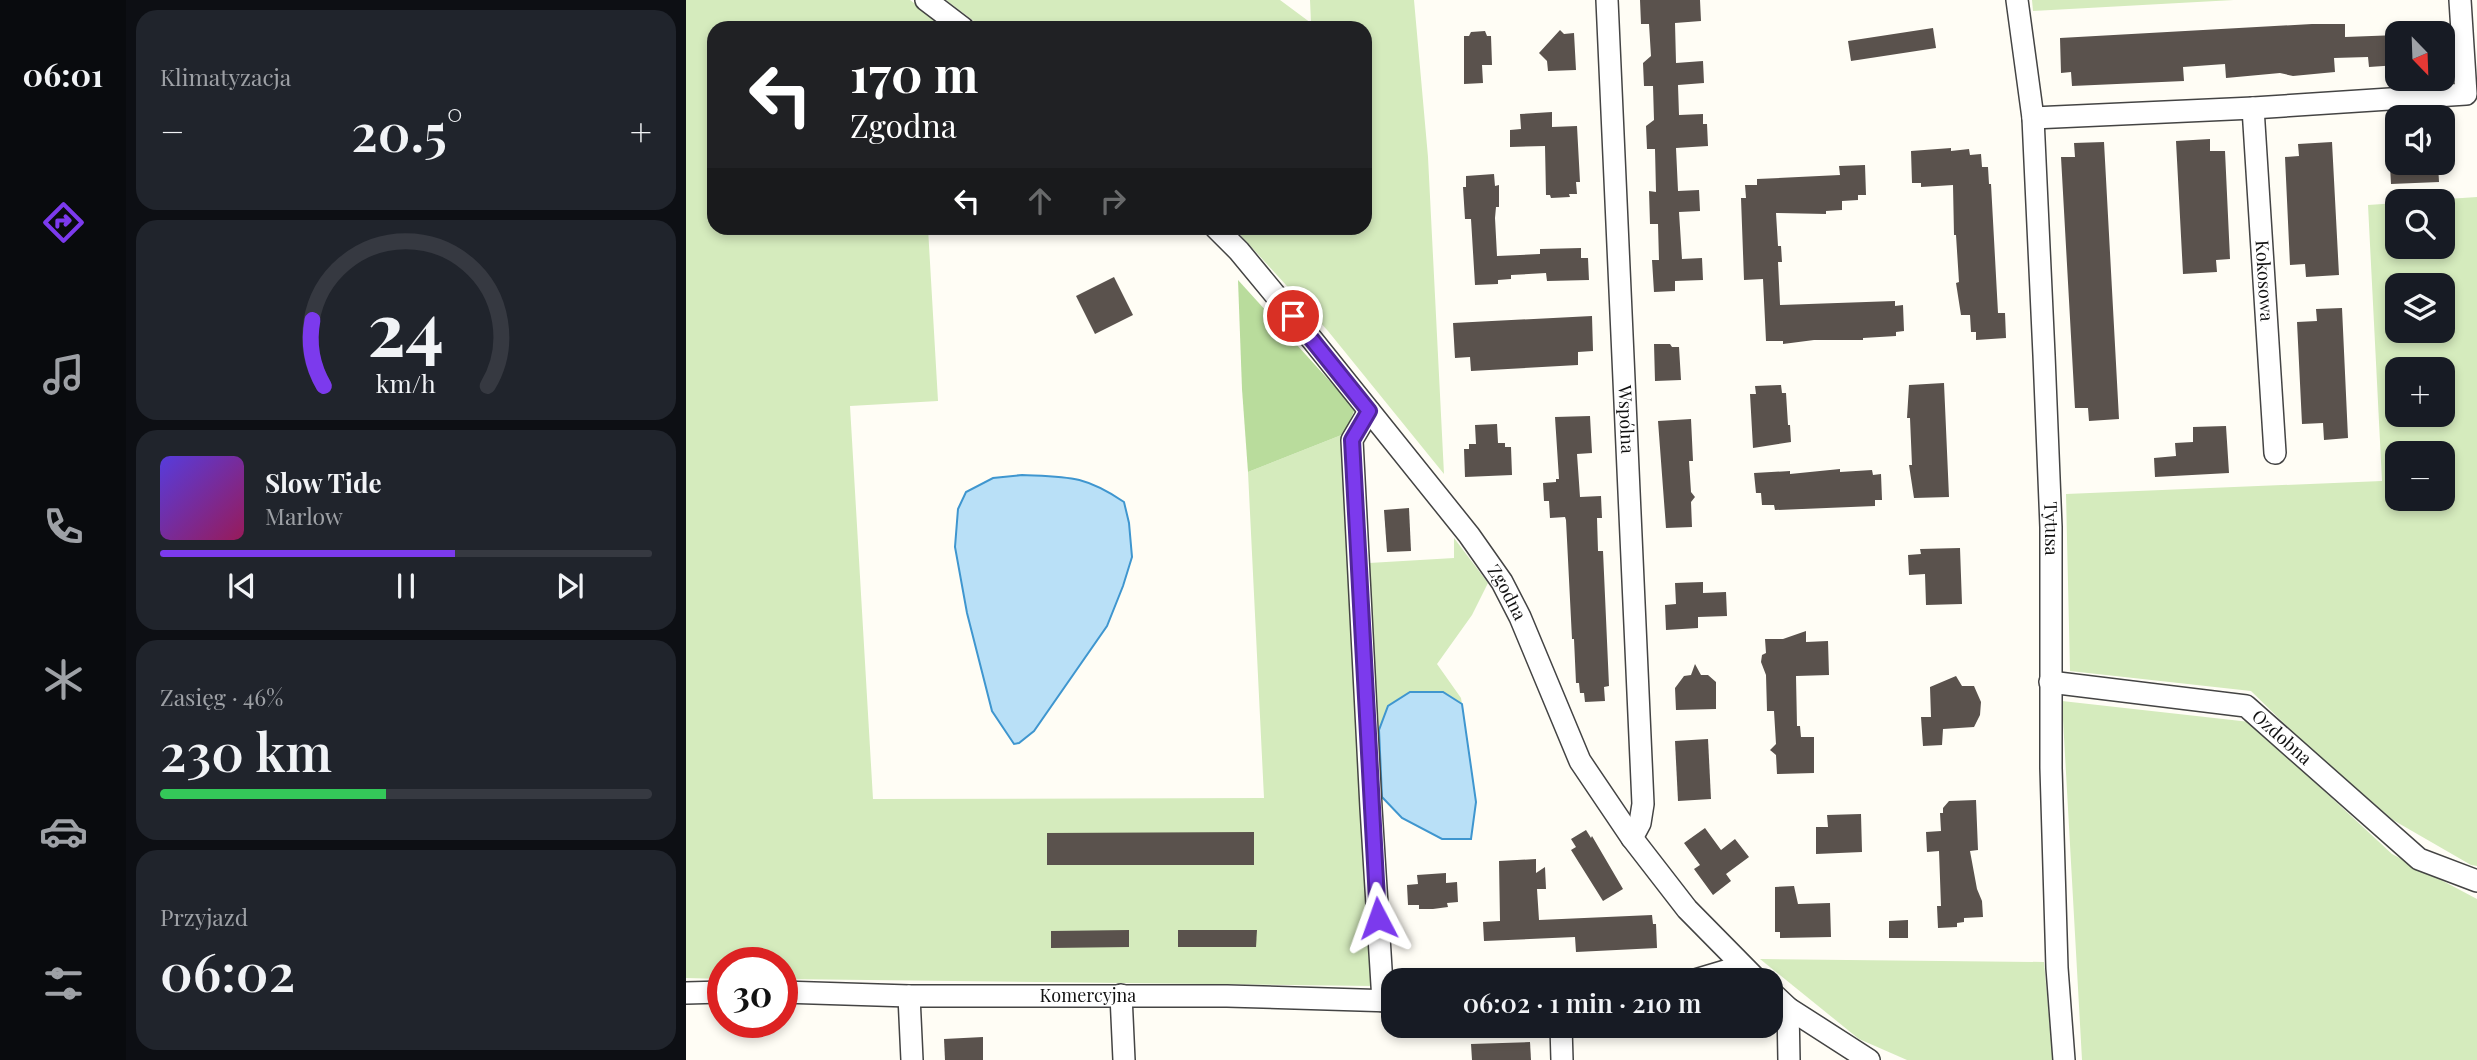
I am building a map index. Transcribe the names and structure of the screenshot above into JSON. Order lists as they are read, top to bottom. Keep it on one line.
{"streets":{"street":["Kokosowa","Wspólna","Tytusa","Zgodna","Ozdobna","Komercyjna"]},"crossings":[["Wspólna","Zgodna"],["Tytusa","Ozdobna"]],"north":"bottom right","page":{"tabs":"06:01","tile":["Klimatyzacja",["Zasięg · 46%","230 km"],["Przyjazd","06:02"]],"map_buttons":["+","−"],"turn":["170 m","Zgodna"],"heat":["−","20.5°","+"],"song":["Slow Tide","Marlow"],"limit":"30","trip":"06:02 · 1 min · 210 m","gauge":["24","km/h"]}}
